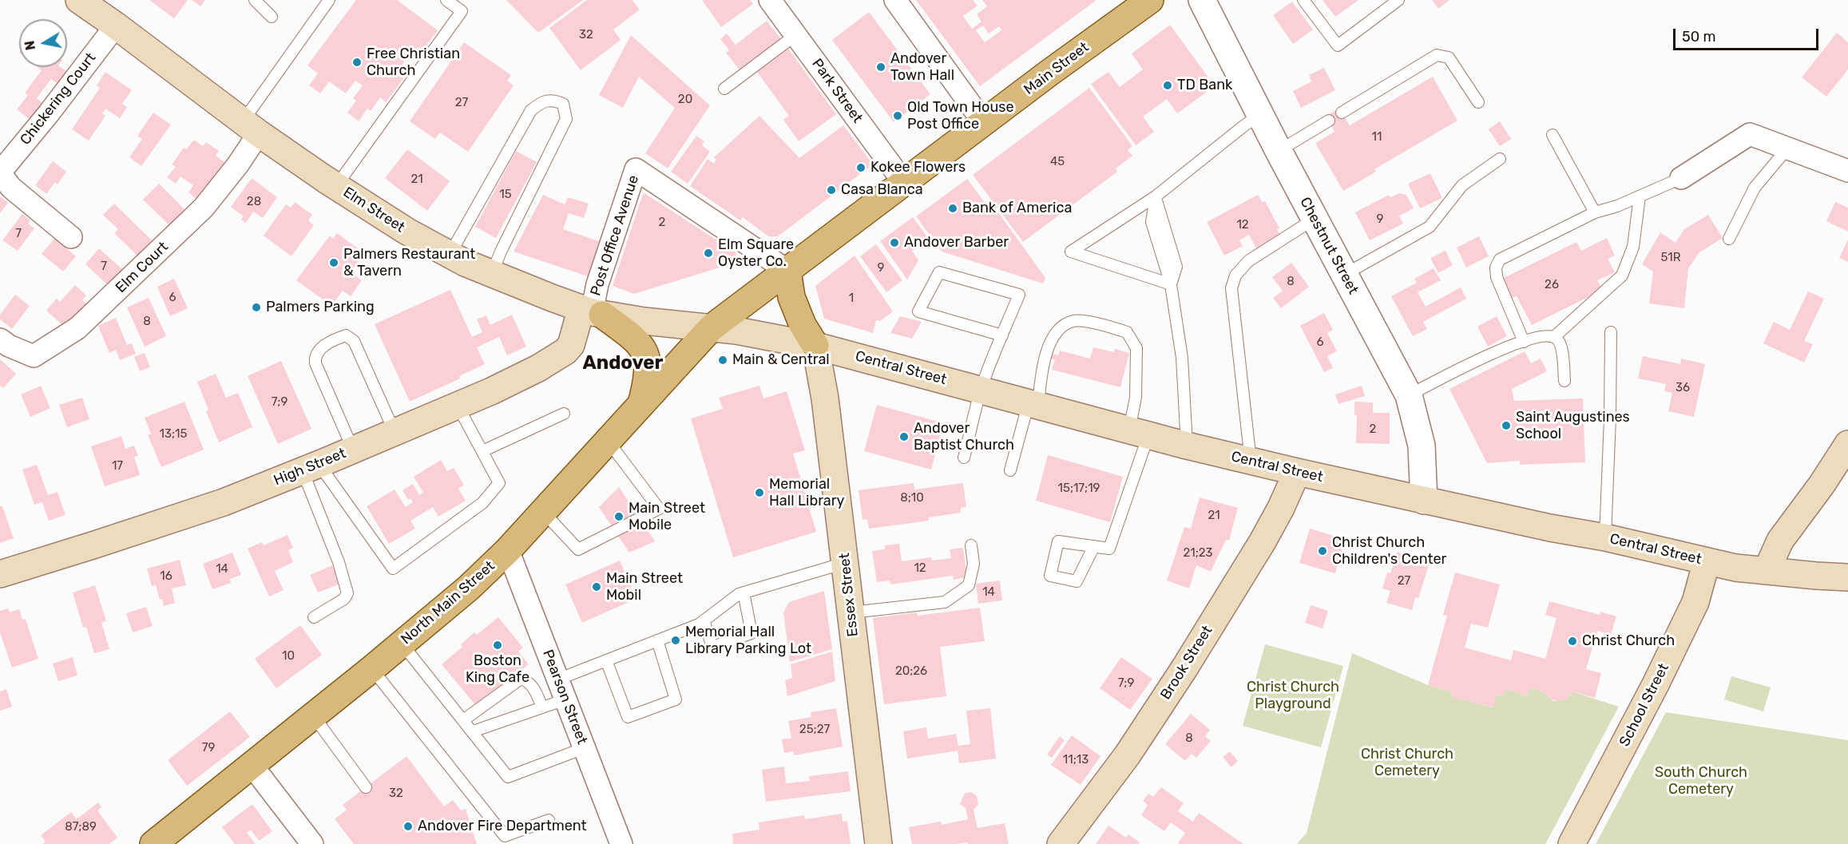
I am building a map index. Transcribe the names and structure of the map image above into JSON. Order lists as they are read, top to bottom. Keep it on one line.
{"streets":{"main road":["Main Street","Elm Street","Central Street","High Street","Essex Street","North Main Street","Brook Street","School Street"],"street":["Park Street","Chickering Court","Post Office Avenue","Chestnut Street","Elm Court","Pearson Street"]},"crossings":[["Main Street","Park Street"],["Main Street","Elm Street"],["Main Street","Post Office Avenue"],["Main Street","Central Street"],["Main Street","North Main Street"],["Chickering Court","Elm Street"],["Elm Street","Post Office Avenue"],["Elm Street","Elm Court"],["Elm Street","Central Street"],["Elm Street","High Street"],["Elm Street","North Main Street"],["Post Office Avenue","High Street"],["Chestnut Street","Central Street"],["Central Street","Essex Street"],["Central Street","North Main Street"],["Central Street","Brook Street"],["Central Street","School Street"],["North Main Street","Pearson Street"]],"districts":["Andover"],"parks":["Christ Church Playground","Christ Church Cemetery","South Church Cemetery"],"places":["Free Christian Church","Andover Town Hall","TD Bank","Old Town House Post Office","Kokee Flowers","Casa Blanca","Bank of America","Andover Barber","Elm Square Oyster Co.","Palmers Restaurant & Tavern","Palmers Parking","Main & Central","Saint Augustines School","Andover Baptist Church","Memorial Hall Library","Main Street Mobile","Christ Church Children's Center","Main Street Mobil","Memorial Hall Library Parking Lot","Christ Church","Boston King Cafe","Andover Fire Department"],"house_numbers":["32","20","27","11","45","21","15","28","9","2","12","7","51R","7","9","8","26","6","1","8","6","36","7;9","2","13;15","17","15;17;19","8;10","21","21;23","12","14","16","27","14","10","20;26","7;9","25;27","8","79","11;13","32","87;89"],"scale_bar":"50 m","north":"left"}
